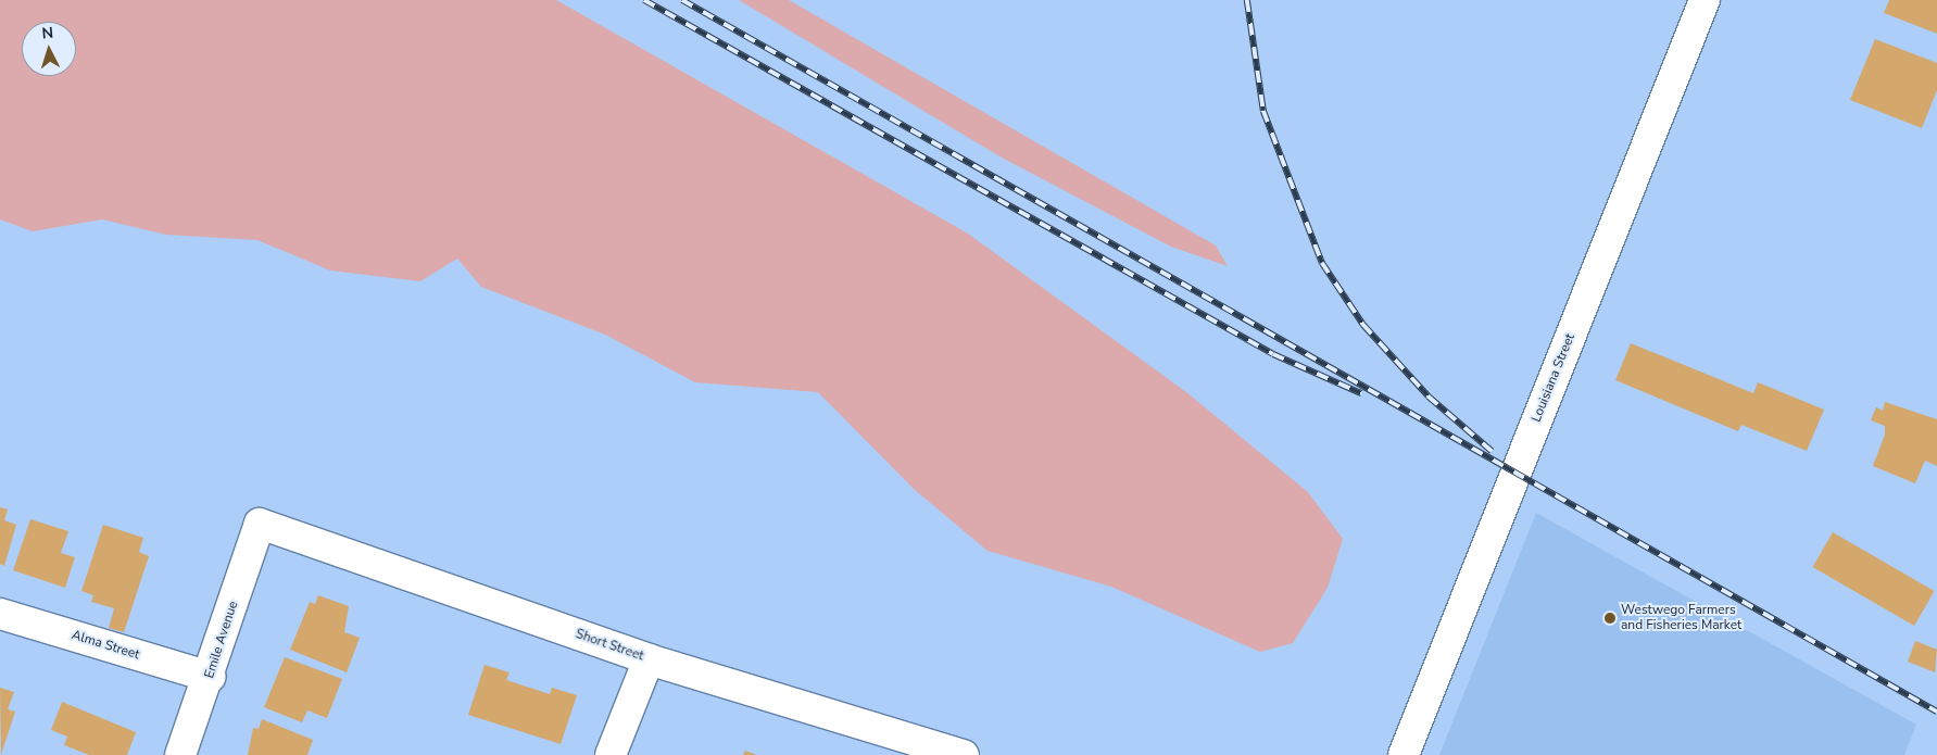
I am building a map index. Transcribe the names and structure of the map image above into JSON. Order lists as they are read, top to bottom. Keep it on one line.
{"streets":{"street":["Louisiana Street","Emile Avenue","Alma Street","Short Street"]},"crossings":[["Emile Avenue","Alma Street"],["Emile Avenue","Short Street"]],"places":["Westwego Farmers and Fisheries Market"],"north":"top"}
